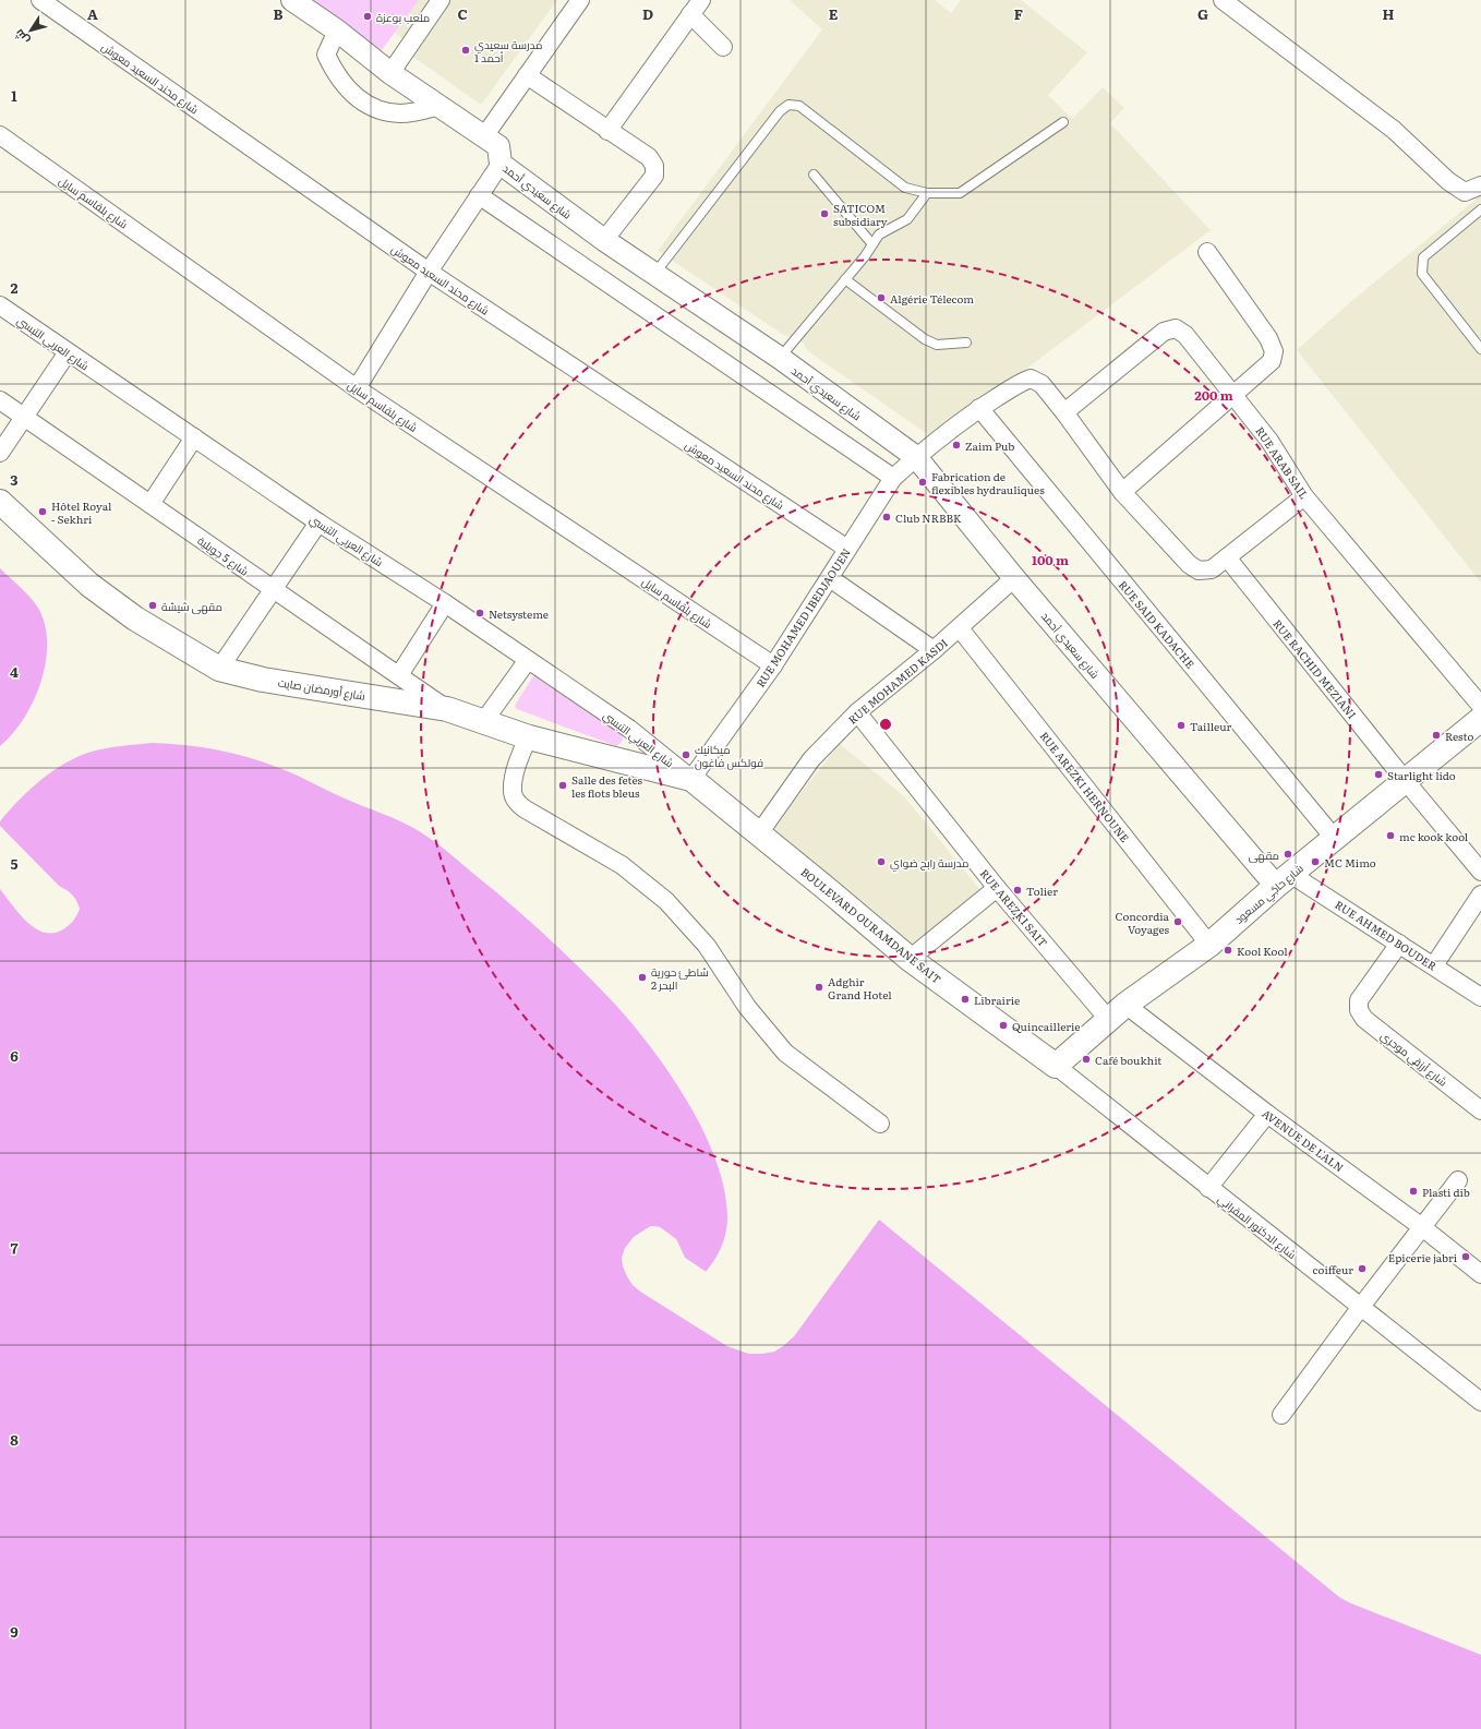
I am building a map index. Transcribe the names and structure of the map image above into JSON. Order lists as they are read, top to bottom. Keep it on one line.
{"streets":{"main road":["شارع أورمضان صايت","شارع حاجّي مسعود","BOULEVARD OURAMDANE SAIT"],"street":["شارع محند السعيد معوش","شارع سعيدي أحمد","شارع بلقاسم سايل","شارع العربي التبسي","RUE ARAB SAIL","شارع 5 جويلية","RUE MOHAMED IBEDJAOUEN","RUE SAID KADACHE","RUE RACHID MEZIANI","RUE MOHAMED KASDI","RUE AREZKI HERNOUNE","RUE AREZKI SAIT","RUE AHMED BOUDER","شارع أرزقي موحري","AVENUE DE L'ALN","شارع الدكتور المقراني"]},"crossings":[["شارع محند السعيد معوش","RUE MOHAMED IBEDJAOUEN"],["شارع سعيدي أحمد","RUE MOHAMED IBEDJAOUEN"],["شارع سعيدي أحمد","RUE MOHAMED KASDI"],["شارع سعيدي أحمد","شارع حاجّي مسعود"],["شارع سعيدي أحمد","RUE AHMED BOUDER"],["شارع بلقاسم سايل","RUE MOHAMED IBEDJAOUEN"],["شارع العربي التبسي","RUE MOHAMED IBEDJAOUEN"],["شارع العربي التبسي","شارع أورمضان صايت"],["شارع العربي التبسي","BOULEVARD OURAMDANE SAIT"],["RUE ARAB SAIL","RUE MOHAMED IBEDJAOUEN"],["شارع 5 جويلية","شارع أورمضان صايت"],["RUE MOHAMED IBEDJAOUEN","RUE SAID KADACHE"],["RUE MOHAMED IBEDJAOUEN","شارع أورمضان صايت"],["RUE MOHAMED IBEDJAOUEN","BOULEVARD OURAMDANE SAIT"],["RUE SAID KADACHE","شارع حاجّي مسعود"],["RUE RACHID MEZIANI","شارع حاجّي مسعود"],["RUE MOHAMED KASDI","RUE AREZKI HERNOUNE"],["RUE MOHAMED KASDI","RUE AREZKI SAIT"],["RUE MOHAMED KASDI","BOULEVARD OURAMDANE SAIT"],["شارع أورمضان صايت","BOULEVARD OURAMDANE SAIT"],["RUE AREZKI HERNOUNE","شارع حاجّي مسعود"],["شارع حاجّي مسعود","RUE AREZKI SAIT"],["شارع حاجّي مسعود","BOULEVARD OURAMDANE SAIT"],["شارع حاجّي مسعود","RUE AHMED BOUDER"],["شارع حاجّي مسعود","AVENUE DE L'ALN"],["شارع حاجّي مسعود","شارع الدكتور المقراني"],["RUE AREZKI SAIT","AVENUE DE L'ALN"],["BOULEVARD OURAMDANE SAIT","شارع الدكتور المقراني"],["RUE AHMED BOUDER","شارع أرزقي موحري"]],"places":["ملعب بوعزة","مدرسة سعيدي أحمد 1","SATICOM subsidiary","Algérie Télecom","Zaim Pub","Fabrication de flexibles hydrauliques","Hôtel Royal - Sekhri","Club NRBBK","مقهى شيشة","Netsysteme","Tailleur","Resto","ميكانيك فولكس فاغون","Starlight lido","Salle des fetes les flots bleus","mc kook kool","مقهى","مدرسة رابح ضواي","MC Mimo","Tolier","Concordia Voyages","Kool Kool","شاطئ حورية البحر 2","Adghir Grand Hotel","Librairie","Quincaillerie","Café boukhit","Plasti dib","Epicerie jabri","coiffeur"],"north":"bottom left","grid":{"columns":["A","B","C","D","E","F","G","H"],"rows":["1","2","3","4","5","6","7","8","9"]},"rings":["200 m","100 m"]}
